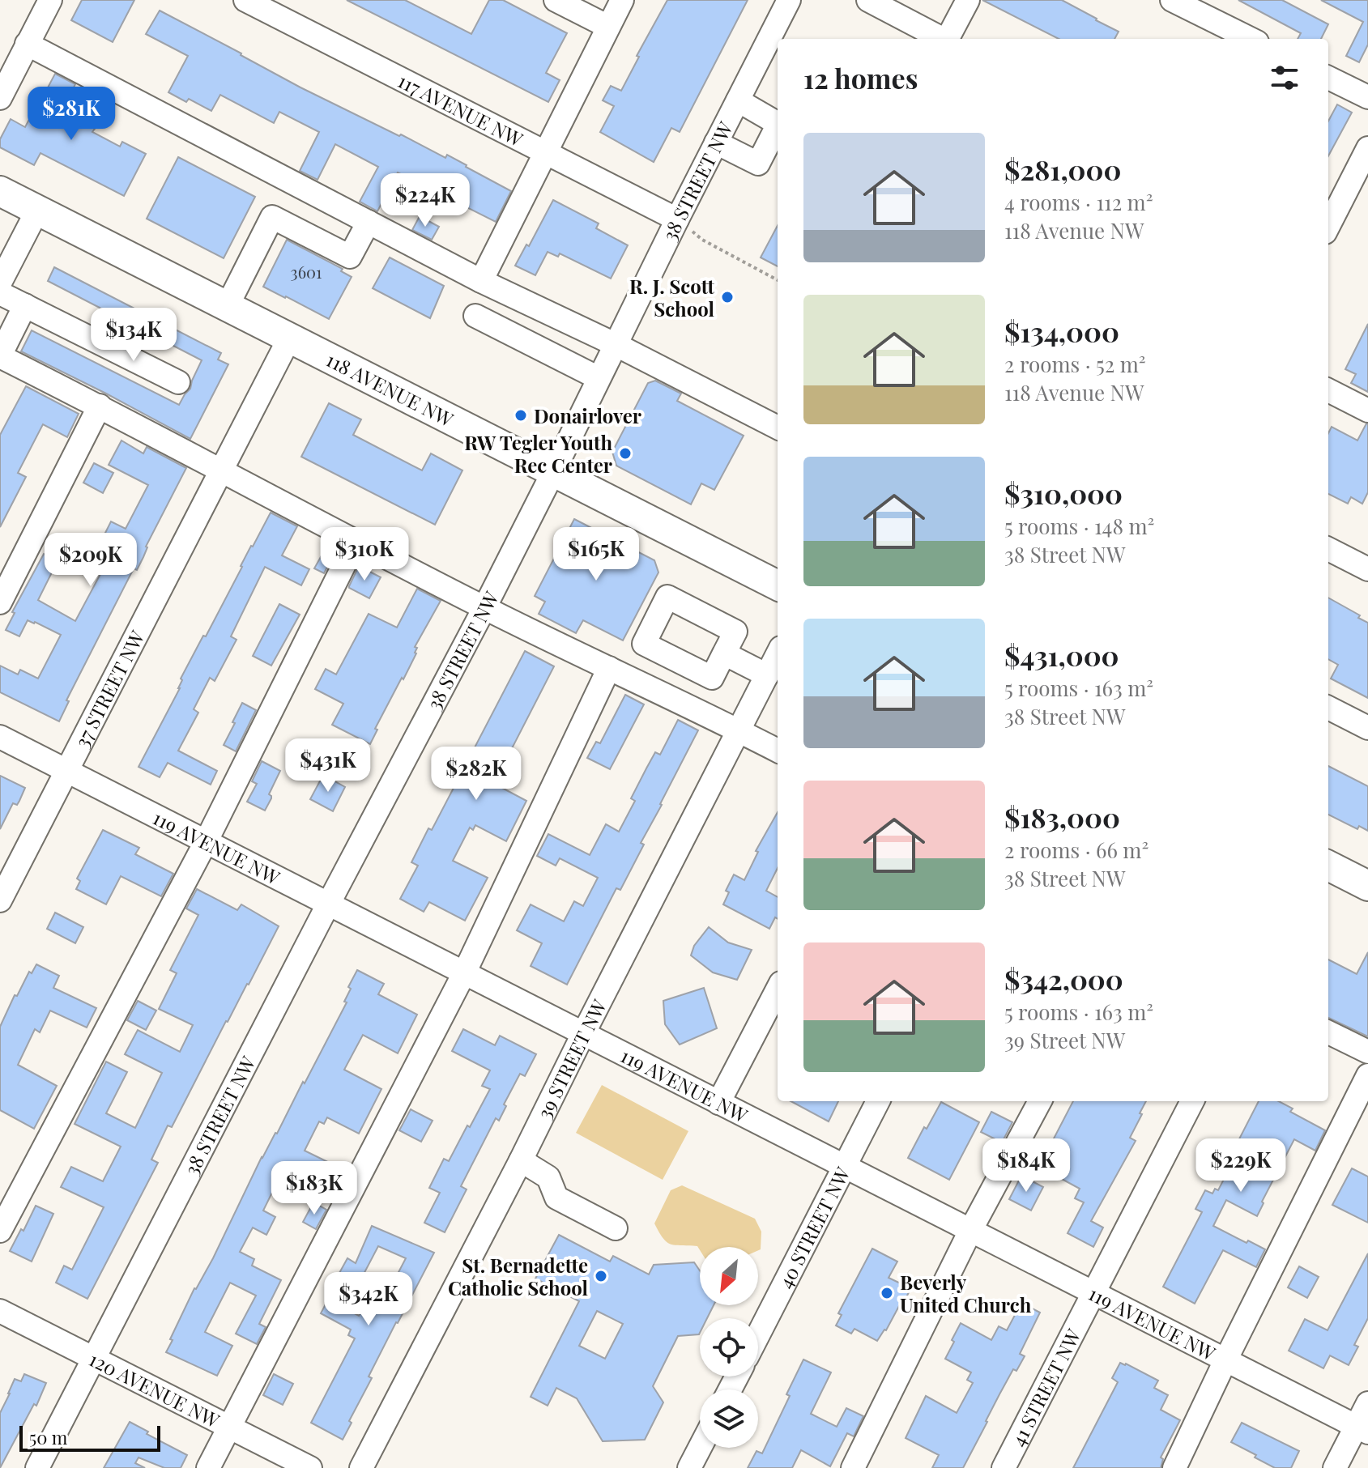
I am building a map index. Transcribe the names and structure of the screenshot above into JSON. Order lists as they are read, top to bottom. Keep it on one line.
{"streets":{"main road":["118 AVENUE NW"],"street":["117 AVENUE NW","38 STREET NW","37 STREET NW","119 AVENUE NW","39 STREET NW","40 STREET NW","41 STREET NW","120 AVENUE NW"]},"crossings":[["117 AVENUE NW","38 STREET NW"],["38 STREET NW","118 AVENUE NW"],["38 STREET NW","119 AVENUE NW"],["38 STREET NW","120 AVENUE NW"],["118 AVENUE NW","37 STREET NW"],["37 STREET NW","119 AVENUE NW"],["119 AVENUE NW","39 STREET NW"],["119 AVENUE NW","40 STREET NW"],["119 AVENUE NW","41 STREET NW"]],"places":["R. J. Scott School","Donairlover","RW Tegler Youth Rec Center","St. Bernadette Catholic School","Beverly United Church"],"house_numbers":["3601"],"scale_bar":"50 m","north":"bottom left","page":{"heading":"12 homes","price":["$281K","$224K","$134K","$310K","$165K","$209K","$431K","$282K","$184K","$229K","$183K","$342K"],"list":[{"name":"$281,000","note":"4 rooms · 112 m² · 118 Avenue NW"},{"name":"$134,000","note":"2 rooms · 52 m² · 118 Avenue NW"},{"name":"$310,000","note":"5 rooms · 148 m² · 38 Street NW"},{"name":"$431,000","note":"5 rooms · 163 m² · 38 Street NW"},{"name":"$183,000","note":"2 rooms · 66 m² · 38 Street NW"},{"name":"$342,000","note":"5 rooms · 163 m² · 39 Street NW"}],"scale":"50 m"}}
